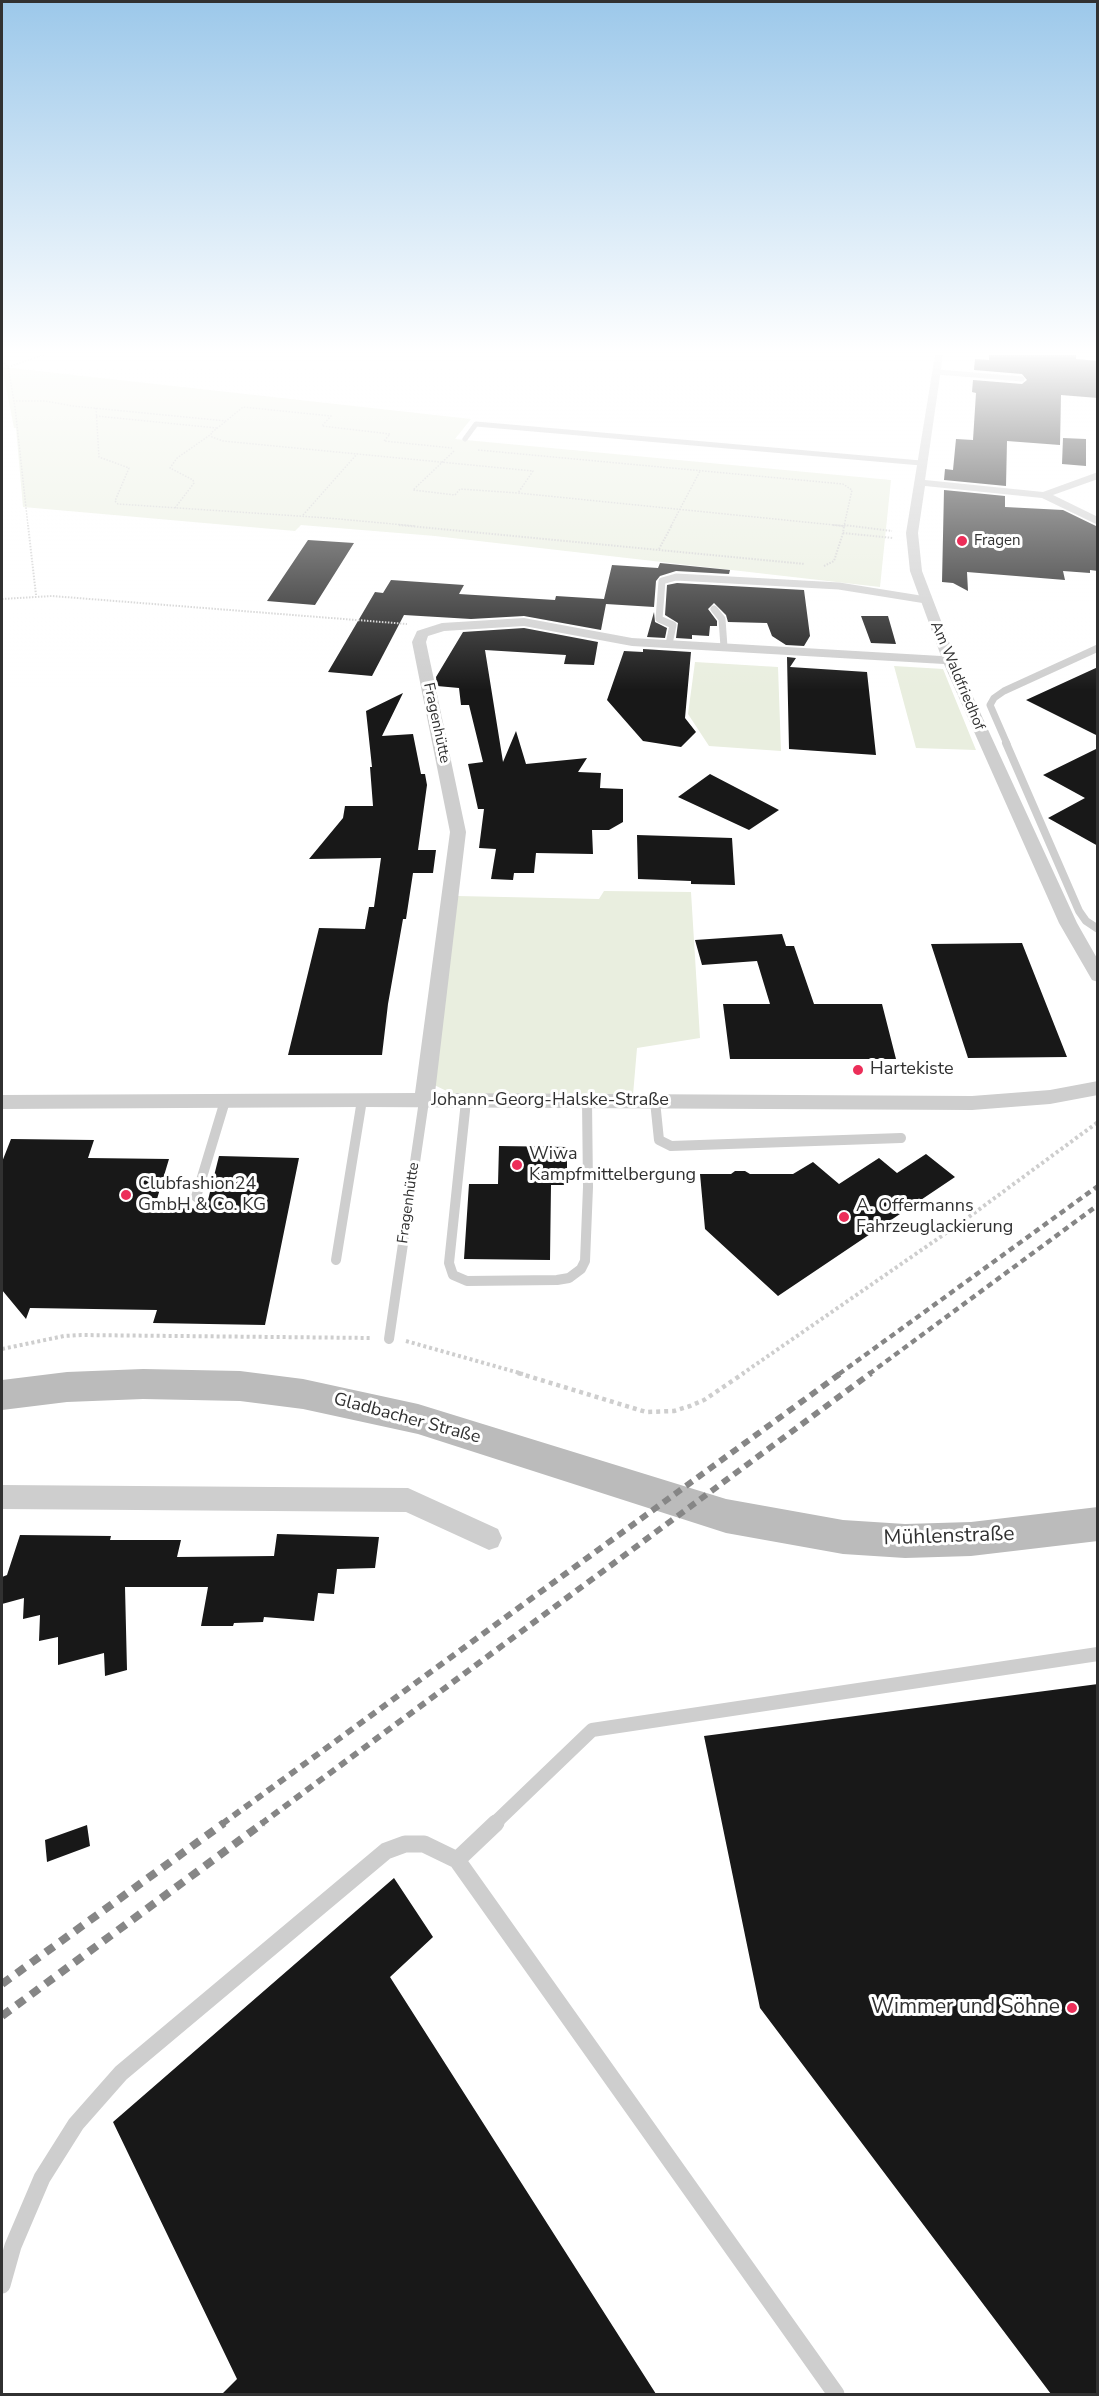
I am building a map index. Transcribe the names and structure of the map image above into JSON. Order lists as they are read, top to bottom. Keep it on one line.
{"streets":{"street":["Am Waldfriedhof","Fragenhütte","Johann-Georg-Halske-Straße","Gladbacher Straße","Mühlenstraße"]},"crossings":[["Fragenhütte","Johann-Georg-Halske-Straße"],["Gladbacher Straße","Mühlenstraße"]],"places":["Fragen","Hartekiste","Wiwa Kampfmittelbergung","Clubfashion24 GmbH & Co. KG","A. Offermanns Fahrzeuglackierung","Wimmer und Söhne"]}
